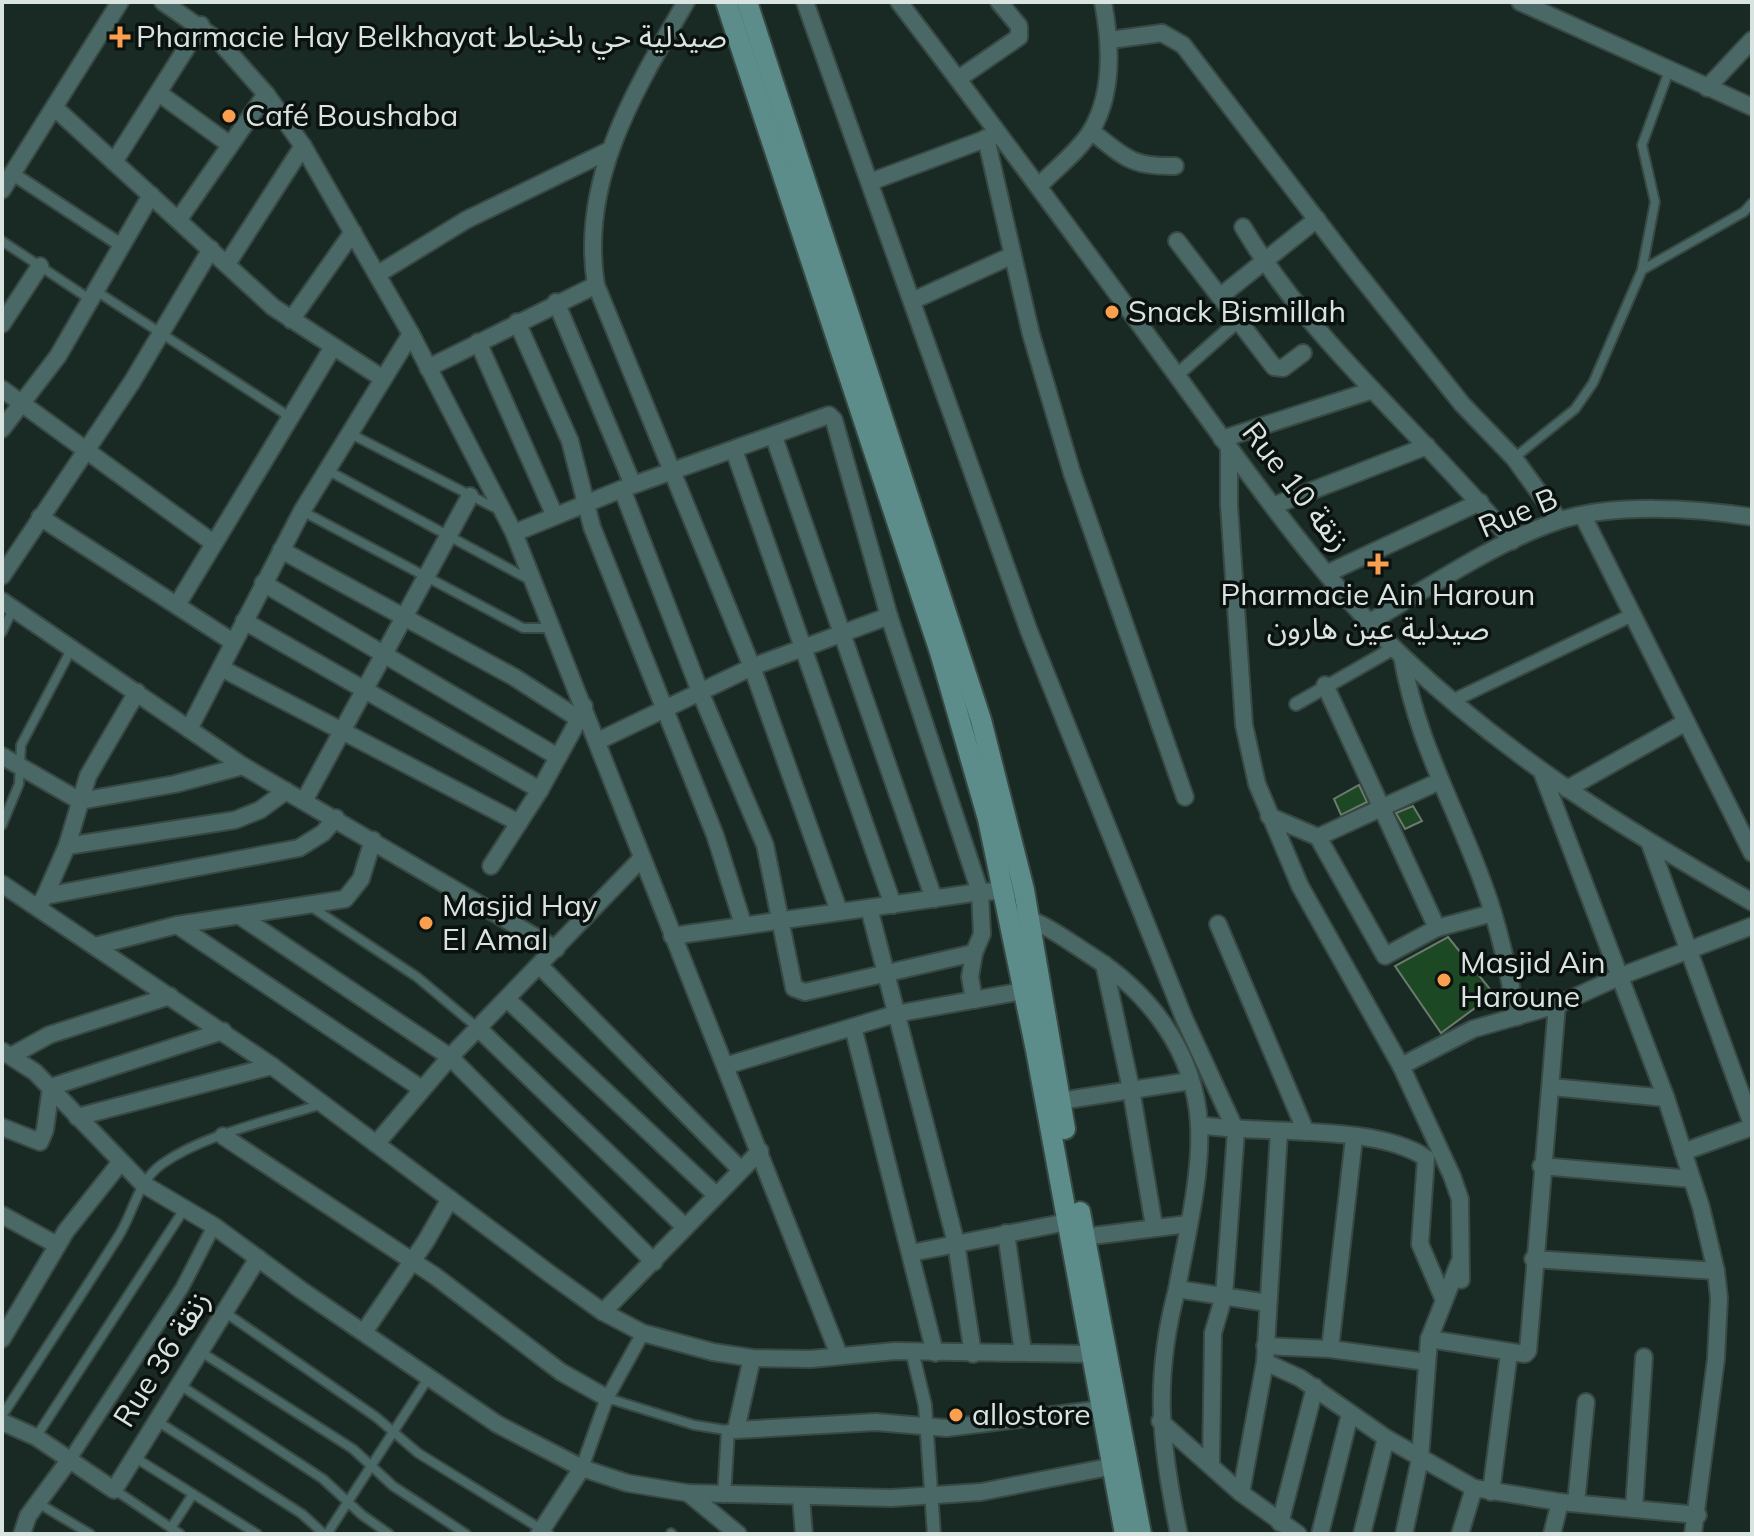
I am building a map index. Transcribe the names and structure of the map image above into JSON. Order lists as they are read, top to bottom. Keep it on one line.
{"streets":{"street":["Rue 10 زنقة","Rue B","Rue 36 زنقة"]},"crossings":[["Rue 10 زنقة","Rue B"]],"places":{"health":["Pharmacie Hay Belkhayat صيدلية حي بلخياط","Pharmacie Ain Haroun صيدلية عين هارون"],"other":["Café Boushaba","Snack Bismillah","Masjid Hay El Amal","Masjid Ain Haroune","allostore"]}}
